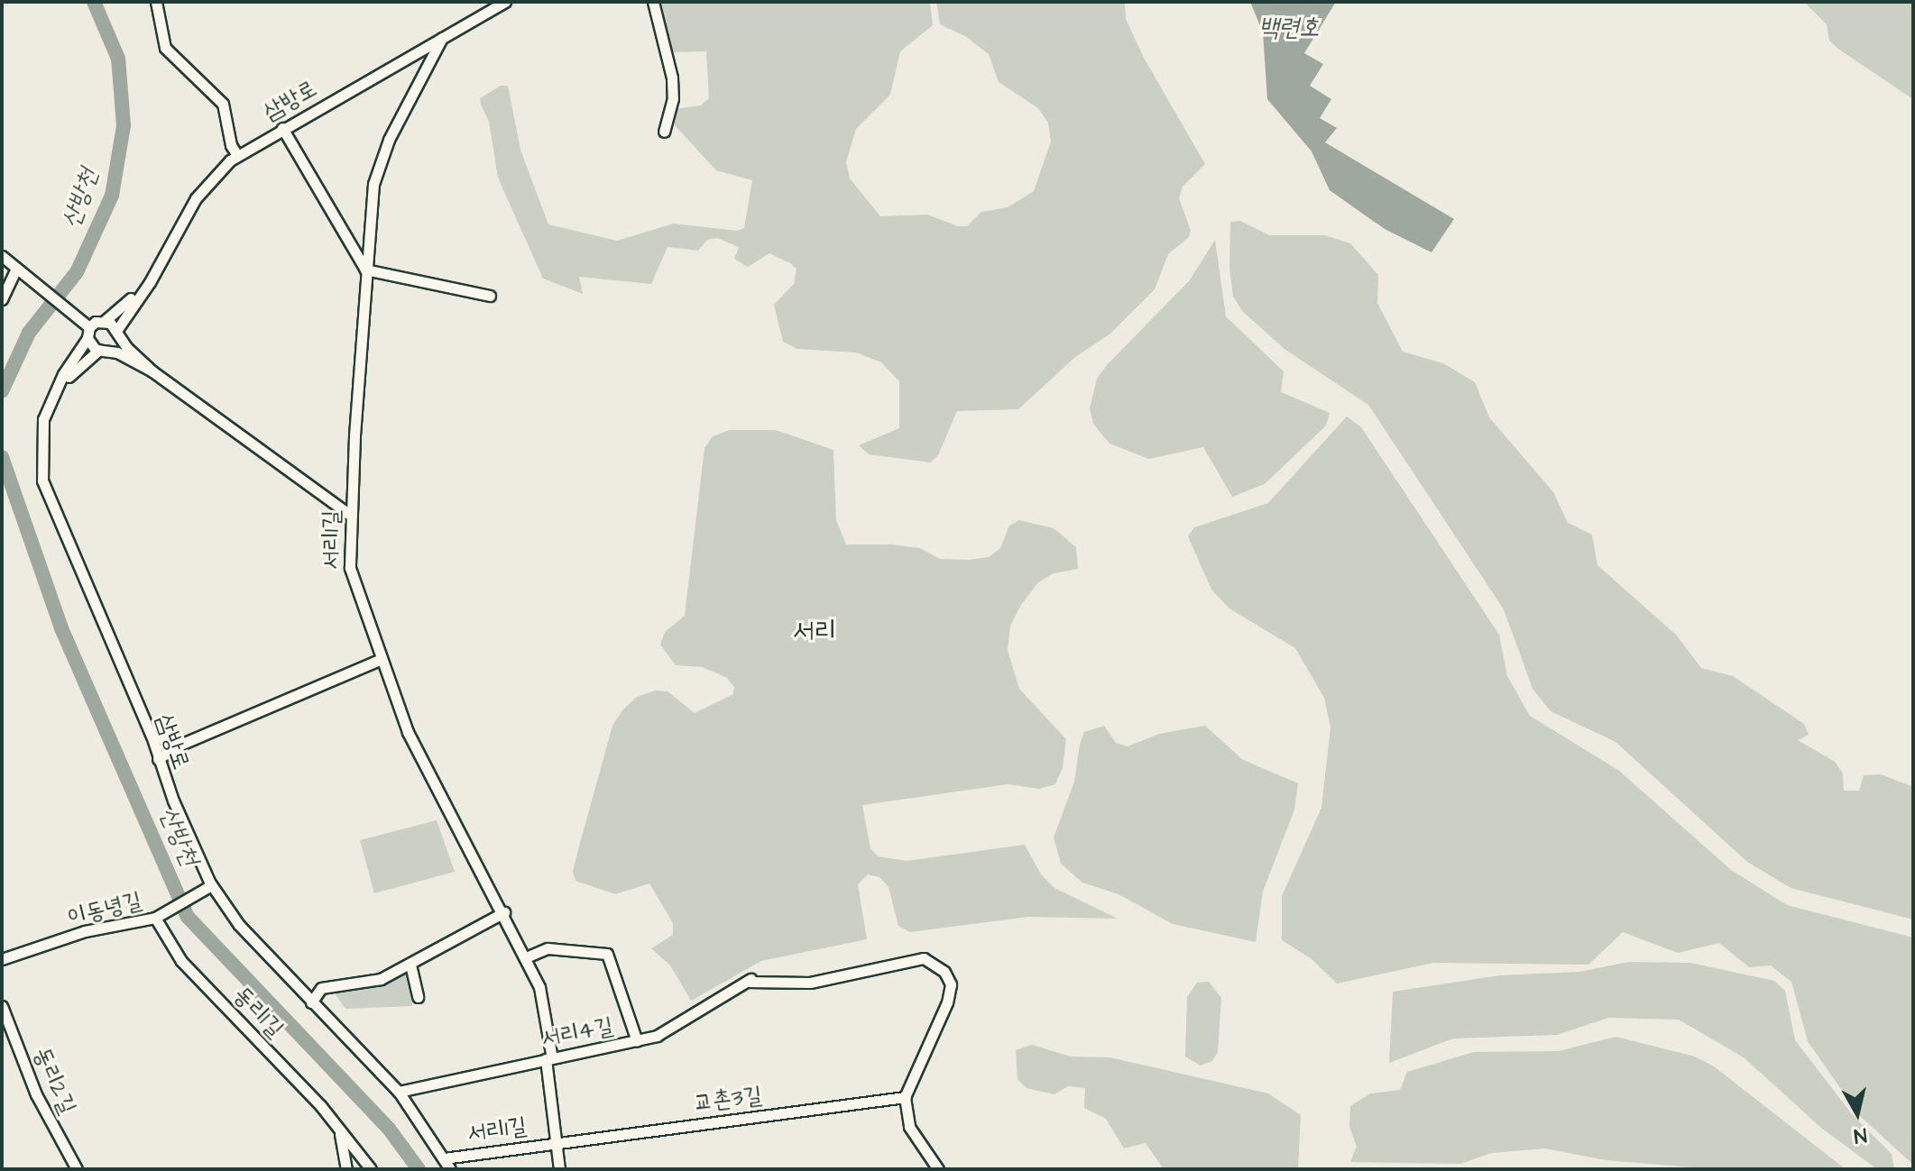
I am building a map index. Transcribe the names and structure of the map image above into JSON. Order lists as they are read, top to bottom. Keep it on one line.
{"streets":{"street":["삼방로","서리1길","이동녕길","동리1길","서리4길","동리2길","교촌3길"]},"crossings":[["삼방로","서리1길"],["삼방로","이동녕길"],["삼방로","서리4길"],["서리1길","서리4길"],["서리1길","교촌3길"],["이동녕길","동리1길"],["서리4길","교촌3길"]],"districts":["서리"],"water":["백련호","산방천"],"north":"bottom"}
